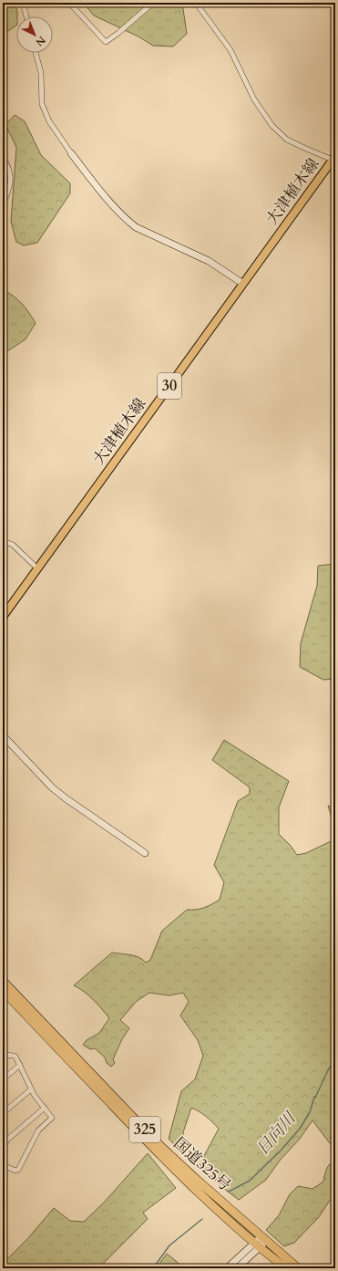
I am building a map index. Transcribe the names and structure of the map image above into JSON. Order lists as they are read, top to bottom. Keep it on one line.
{"streets":{"highway":["325","国道325号"],"main road":["大津植木線","30"]},"water":["日向川"],"north":"bottom right"}
